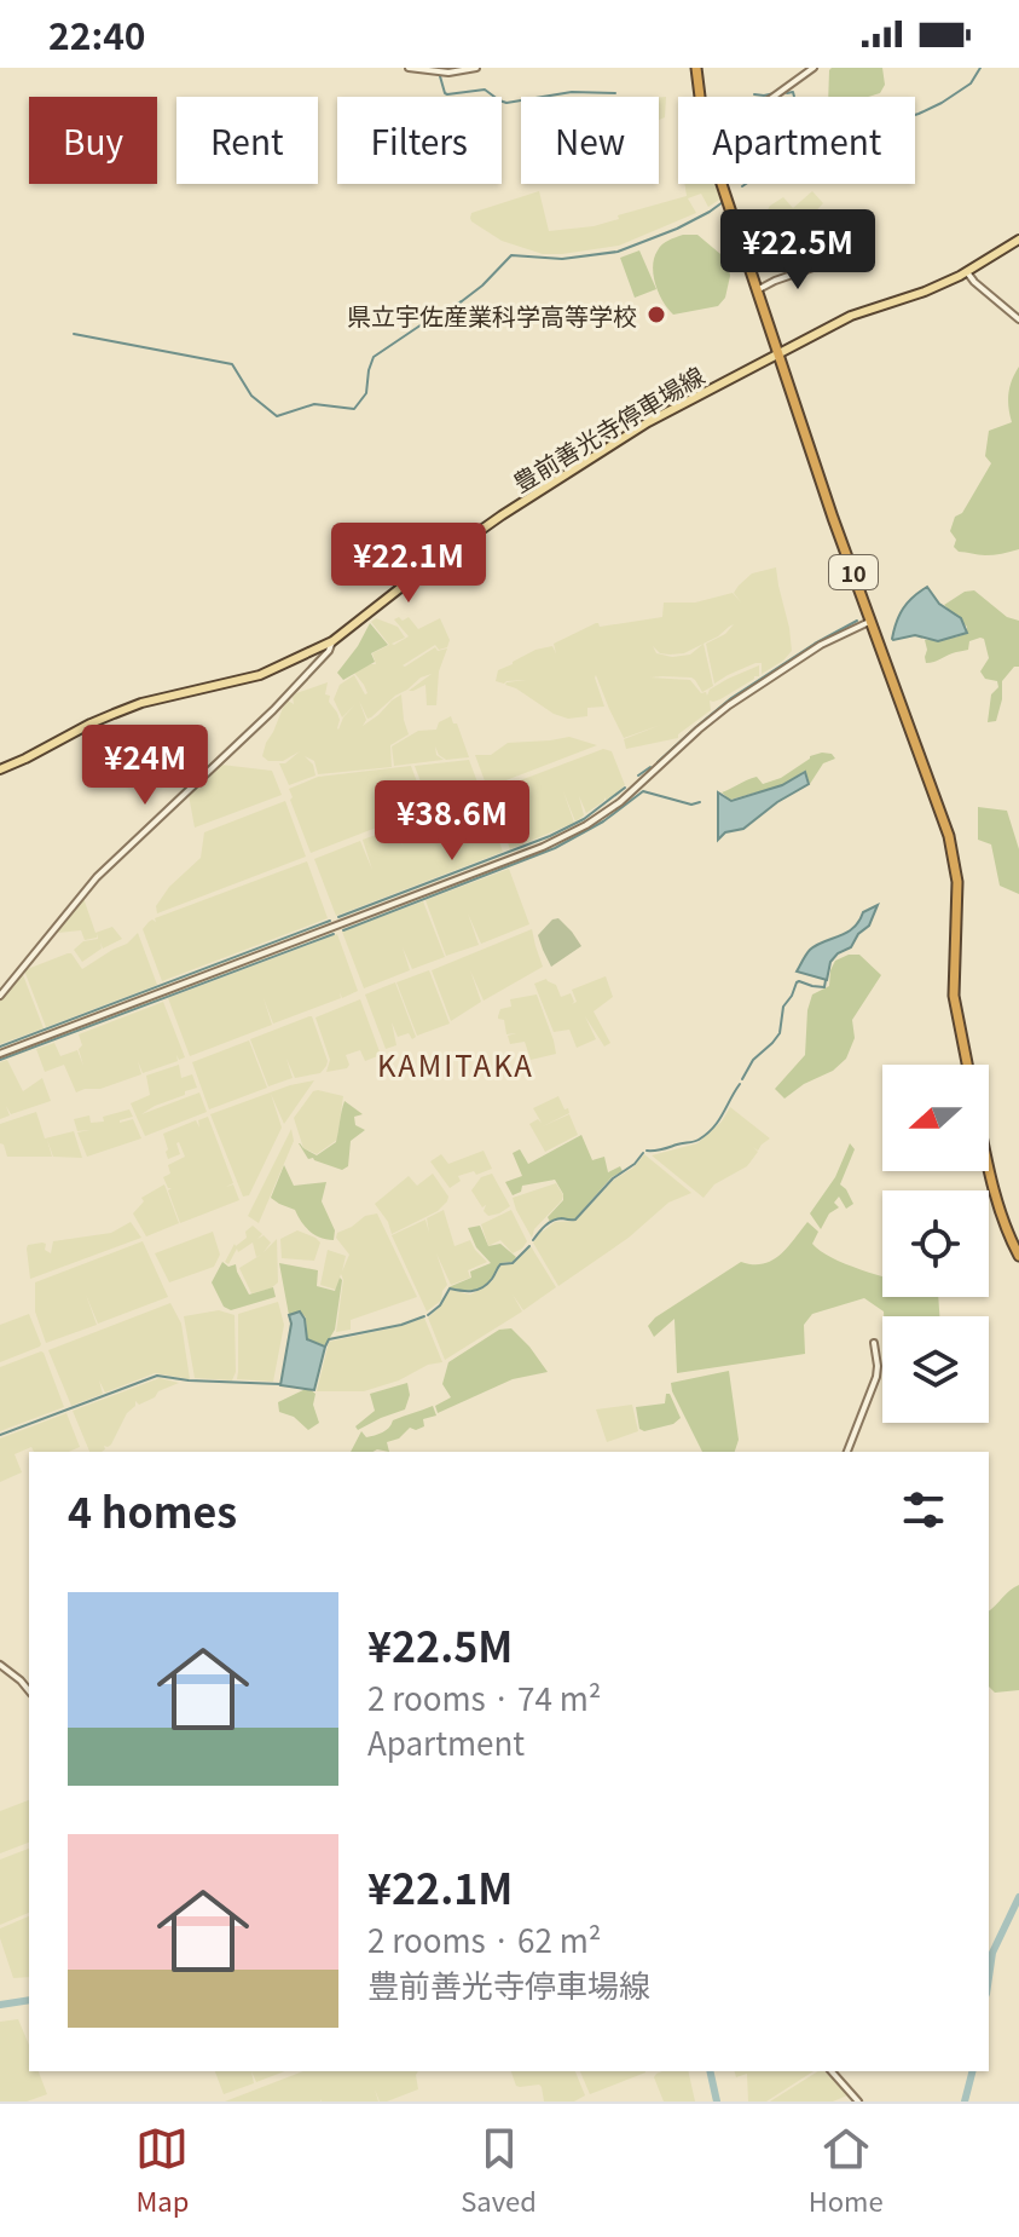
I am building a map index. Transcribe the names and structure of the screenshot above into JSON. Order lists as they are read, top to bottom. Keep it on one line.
{"streets":{"highway":["10"],"main road":["豊前善光寺停車場線"]},"crossings":[["豊前善光寺停車場線","10"]],"districts":["KAMITAKA"],"places":["県立宇佐産業科学高等学校"],"north":"left","page":{"status":"22:40","chip":["Buy","Rent","Filters","New","Apartment"],"price":["¥22.5M","¥22.1M","¥24M","¥38.6M"],"heading":"4 homes","list":[{"name":"¥22.5M","note":"2 rooms · 74 m² · Apartment"},{"name":"¥22.1M","note":"2 rooms · 62 m² · 豊前善光寺停車場線"}],"tabs":["Map","Saved","Home"]}}
